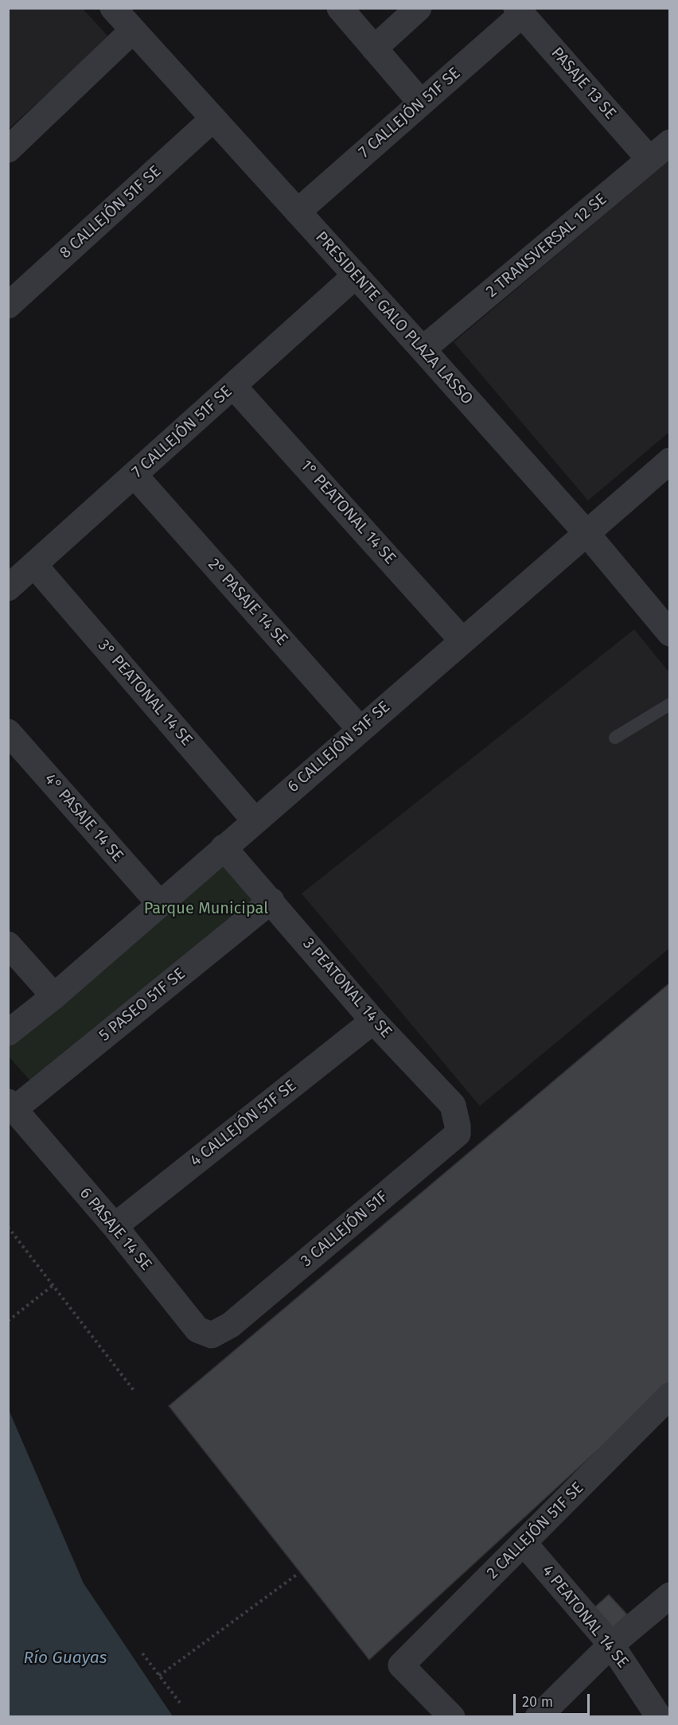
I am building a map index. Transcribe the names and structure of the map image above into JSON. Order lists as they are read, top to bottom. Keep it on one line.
{"streets":{"street":["PASAJE 13 SE","7 CALLEJÓN 51F SE","8 CALLEJÓN 51F SE","2 TRANSVERSAL 12 SE","PRESIDENTE GALO PLAZA LASSO","1° PEATONAL 14 SE","2° PASAJE 14 SE","3° PEATONAL 14 SE","6 CALLEJÓN 51F SE","4° PASAJE 14 SE","3 PEATONAL 14 SE","5 PASEO 51F SE","4 CALLEJÓN 51F SE","6 PASAJE 14 SE","3 CALLEJÓN 51F","2 CALLEJÓN 51F SE","4 PEATONAL 14 SE"]},"crossings":[["PASAJE 13 SE","7 CALLEJÓN 51F SE"],["PASAJE 13 SE","2 TRANSVERSAL 12 SE"],["7 CALLEJÓN 51F SE","PRESIDENTE GALO PLAZA LASSO"],["7 CALLEJÓN 51F SE","1° PEATONAL 14 SE"],["7 CALLEJÓN 51F SE","2° PASAJE 14 SE"],["7 CALLEJÓN 51F SE","3° PEATONAL 14 SE"],["8 CALLEJÓN 51F SE","PRESIDENTE GALO PLAZA LASSO"],["2 TRANSVERSAL 12 SE","PRESIDENTE GALO PLAZA LASSO"],["PRESIDENTE GALO PLAZA LASSO","6 CALLEJÓN 51F SE"],["1° PEATONAL 14 SE","6 CALLEJÓN 51F SE"],["2° PASAJE 14 SE","6 CALLEJÓN 51F SE"],["3° PEATONAL 14 SE","6 CALLEJÓN 51F SE"],["6 CALLEJÓN 51F SE","4° PASAJE 14 SE"],["6 CALLEJÓN 51F SE","3 PEATONAL 14 SE"],["3 PEATONAL 14 SE","5 PASEO 51F SE"],["3 PEATONAL 14 SE","4 CALLEJÓN 51F SE"],["3 PEATONAL 14 SE","3 CALLEJÓN 51F"],["5 PASEO 51F SE","6 PASAJE 14 SE"],["4 CALLEJÓN 51F SE","6 PASAJE 14 SE"],["6 PASAJE 14 SE","3 CALLEJÓN 51F"],["2 CALLEJÓN 51F SE","4 PEATONAL 14 SE"]],"water":["Río Guayas"],"parks":["Parque Municipal"],"scale_bar":"20 m"}
